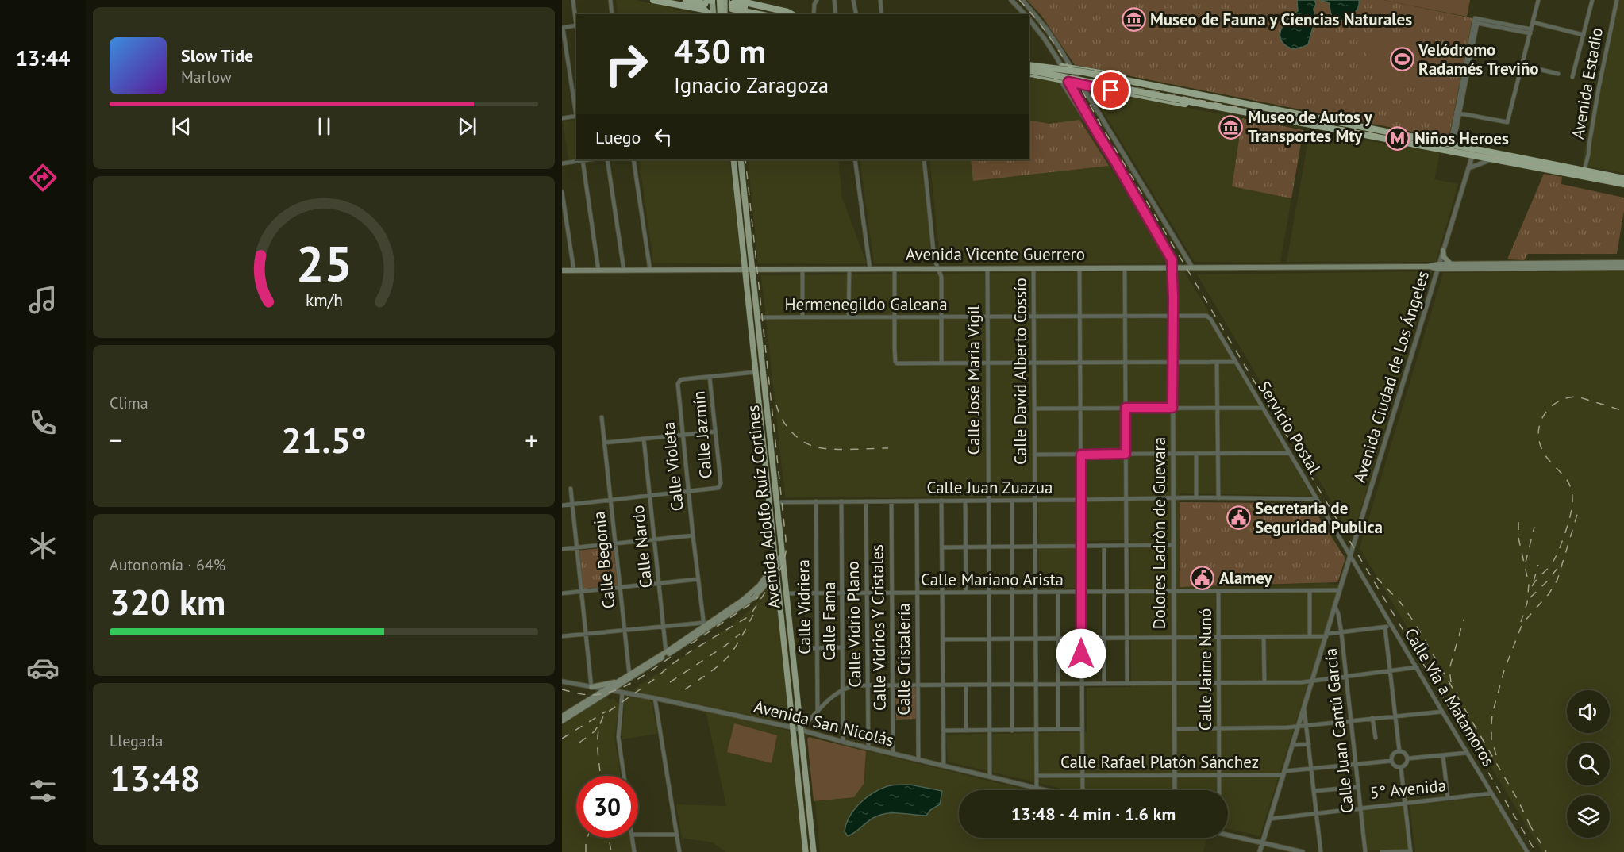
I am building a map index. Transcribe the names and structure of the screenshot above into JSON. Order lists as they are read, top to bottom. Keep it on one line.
{"streets":{"main road":["Avenida Vicente Guerrero","Avenida Adolfo Ruíz Cortines"],"street":["Avenida Estadio","Hermenegildo Galeana","Calle David Alberto Cossío","Avenida Ciudad de Los Ángeles","Calle José María Vigil","Servicio Postal","Calle Jazmín","Calle Violeta","Calle Juan Zuazua","Dolores Ladròn de Guevara","Calle Nardo","Calle Begonia","Calle Mariano Arista","Calle Vidriera","Calle Fama","Calle Vidrio Plano","Calle Vidrios Y Cristales","Calle Cristalería","Calle Jaime Nunó","Calle Vía a Matamoros","Avenida San Nicolás","Calle Juan Cantú García","Calle Rafael Platón Sánchez","5° Avenida"]},"crossings":[["Avenida Vicente Guerrero","Calle David Alberto Cossío"],["Avenida Vicente Guerrero","Avenida Ciudad de Los Ángeles"],["Avenida Vicente Guerrero","Calle José María Vigil"],["Avenida Vicente Guerrero","Avenida Adolfo Ruíz Cortines"],["Avenida Vicente Guerrero","Dolores Ladròn de Guevara"],["Hermenegildo Galeana","Calle David Alberto Cossío"],["Hermenegildo Galeana","Calle José María Vigil"],["Hermenegildo Galeana","Servicio Postal"],["Hermenegildo Galeana","Avenida Adolfo Ruíz Cortines"],["Hermenegildo Galeana","Dolores Ladròn de Guevara"],["Calle David Alberto Cossío","Calle Juan Zuazua"],["Calle David Alberto Cossío","Calle Mariano Arista"],["Calle David Alberto Cossío","Avenida San Nicolás"],["Calle David Alberto Cossío","Calle Rafael Platón Sánchez"],["Avenida Ciudad de Los Ángeles","Servicio Postal"],["Avenida Ciudad de Los Ángeles","Calle Mariano Arista"],["Avenida Ciudad de Los Ángeles","Calle Vía a Matamoros"],["Avenida Ciudad de Los Ángeles","Calle Juan Cantú García"],["Avenida Ciudad de Los Ángeles","Calle Rafael Platón Sánchez"],["Avenida Ciudad de Los Ángeles","5° Avenida"],["Calle José María Vigil","Calle Juan Zuazua"],["Calle José María Vigil","Calle Mariano Arista"],["Calle José María Vigil","Avenida San Nicolás"],["Servicio Postal","Calle Juan Zuazua"],["Servicio Postal","Calle Vía a Matamoros"],["Calle Jazmín","Calle Violeta"],["Calle Violeta","Avenida Adolfo Ruíz Cortines"],["Calle Juan Zuazua","Avenida Adolfo Ruíz Cortines"],["Calle Juan Zuazua","Dolores Ladròn de Guevara"],["Calle Juan Zuazua","Calle Vidriera"],["Calle Juan Zuazua","Calle Fama"],["Calle Juan Zuazua","Calle Vidrio Plano"],["Calle Juan Zuazua","Calle Vidrios Y Cristales"],["Calle Juan Zuazua","Calle Cristalería"],["Avenida Adolfo Ruíz Cortines","Calle Mariano Arista"],["Avenida Adolfo Ruíz Cortines","Avenida San Nicolás"],["Dolores Ladròn de Guevara","Calle Mariano Arista"],["Dolores Ladròn de Guevara","Calle Rafael Platón Sánchez"],["Calle Mariano Arista","Calle Vidriera"],["Calle Mariano Arista","Calle Fama"],["Calle Mariano Arista","Calle Vidrio Plano"],["Calle Mariano Arista","Calle Vidrios Y Cristales"],["Calle Mariano Arista","Calle Cristalería"],["Calle Mariano Arista","Calle Jaime Nunó"],["Calle Fama","Avenida San Nicolás"],["Calle Vidrio Plano","Avenida San Nicolás"],["Calle Vidrios Y Cristales","Avenida San Nicolás"],["Calle Cristalería","Avenida San Nicolás"],["Calle Jaime Nunó","Calle Rafael Platón Sánchez"],["Calle Vía a Matamoros","5° Avenida"],["Calle Juan Cantú García","Calle Rafael Platón Sánchez"],["Calle Juan Cantú García","5° Avenida"]],"places":{"museum":["Museo de Fauna y Ciencias Naturales","Museo de Autos y Transportes Mty"],"sports":["Velódromo Radamés Treviño"],"metro station":["Niños Heroes"],"public building":["Secretaria de Seguridad Publica","Alamey"]},"page":{"tabs":"13:44","turn":["430 m","Ignacio Zaragoza"],"song":["Slow Tide","Marlow"],"then":"Luego","tile":["Clima",["Autonomía · 64%","320 km"],["Llegada","13:48"]],"heat":["−","21.5°","+"],"limit":"30","trip":"13:48 · 4 min · 1.6 km","gauge":["25","km/h"]}}
